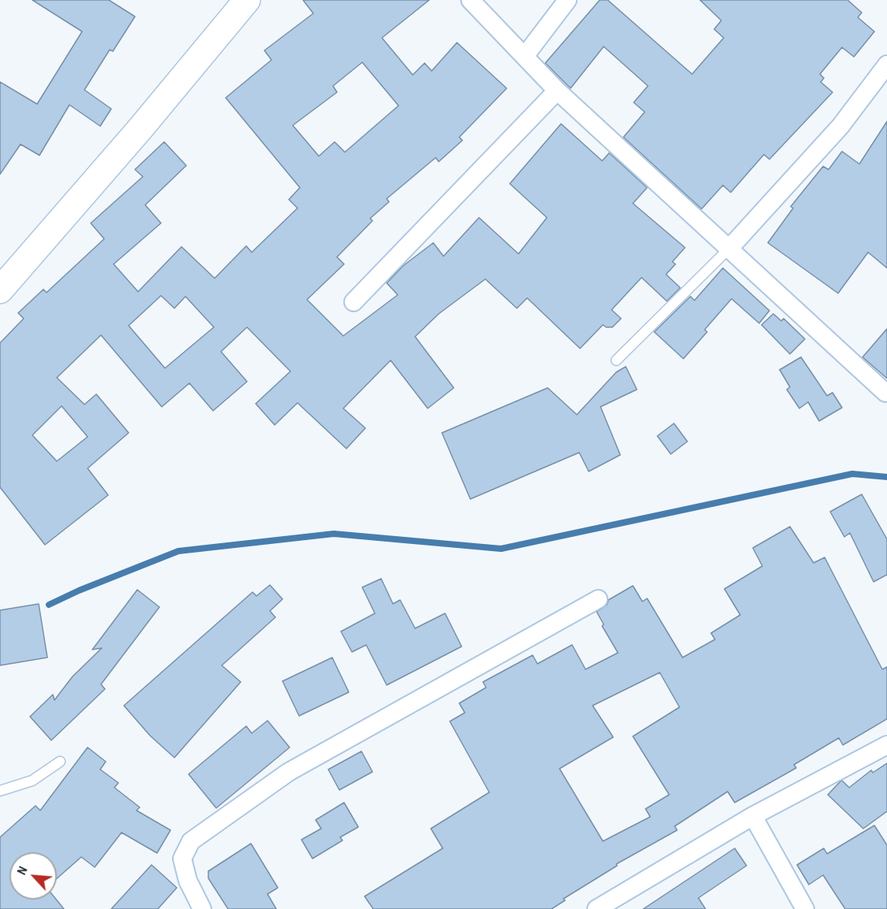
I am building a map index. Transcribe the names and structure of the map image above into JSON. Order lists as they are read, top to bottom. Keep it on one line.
{"north":"top left"}
